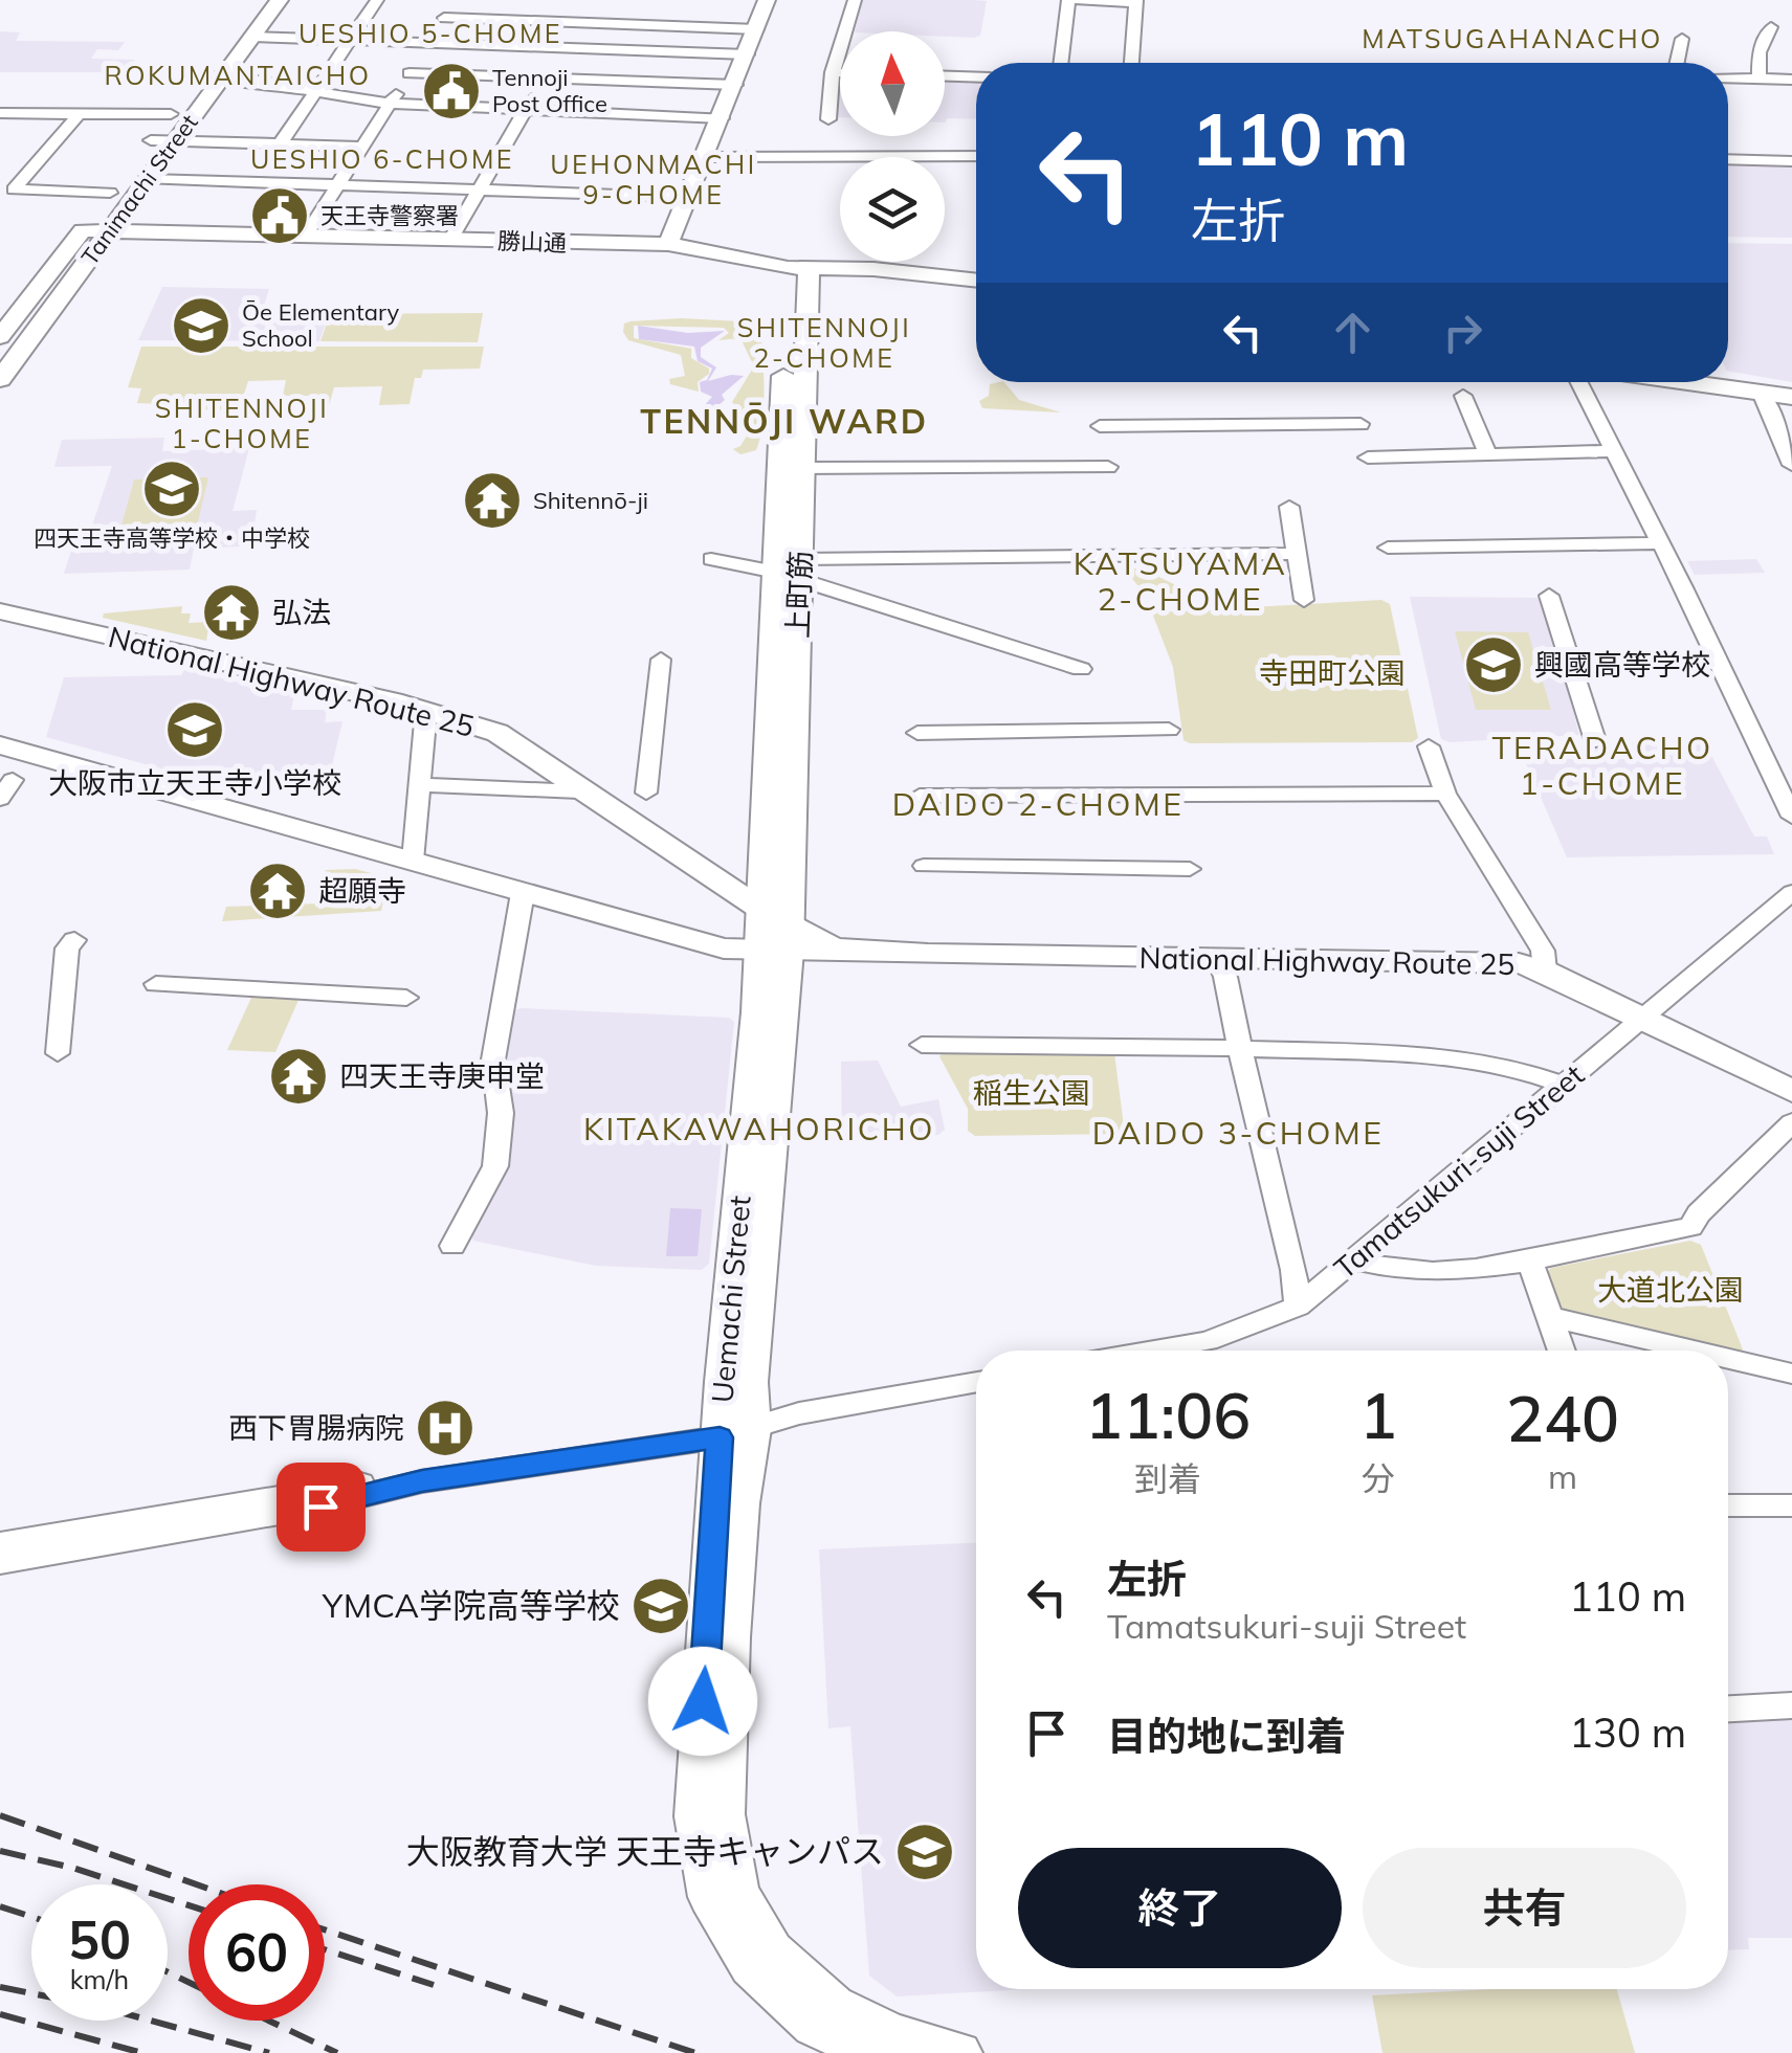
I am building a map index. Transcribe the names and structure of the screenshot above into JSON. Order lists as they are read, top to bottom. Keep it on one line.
{"streets":{"main road":["Tanimachi Street","勝山通","上町筋","National Highway Route 25","Uemachi Street"],"street":["Tamatsukuri-suji Street"]},"crossings":[["Tanimachi Street","勝山通"],["勝山通","上町筋"],["上町筋","National Highway Route 25"],["上町筋","Uemachi Street"],["National Highway Route 25","Tamatsukuri-suji Street"],["National Highway Route 25","Uemachi Street"]],"districts":["UESHIO 5-CHOME","MATSUGAHANACHO","ROKUMANTAICHO","UESHIO 6-CHOME","UEHONMACHI 9-CHOME","SHITENNOJI 2-CHOME","SHITENNOJI 1-CHOME","TENNŌJI WARD","KATSUYAMA 2-CHOME","TERADACHO 1-CHOME","DAIDO 2-CHOME","KITAKAWAHORICHO","DAIDO 3-CHOME"],"parks":["寺田町公園","稲生公園","大道北公園"],"places":{"public building":["Tennoji Post Office","天王寺警察署"],"school or university":["Ōe Elementary School","四天王寺高等学校・中学校","興國高等学校","大阪市立天王寺小学校","YMCA学院高等学校","大阪教育大学 天王寺キャンパス"],"temple":["Shitennō-ji","弘法","超願寺","四天王寺庚申堂"],"hospital":["西下胃腸病院"]},"north":"top","page":{"turn":["110 m","左折"],"eta":["11:06","到着","1","分","240","m"],"list":[{"name":"左折","note":"Tamatsukuri-suji Street","value":"110 m"},{"name":"目的地に到着","value":"130 m"}],"buttons":["終了","共有"],"speed":"50 km/h","limit":"60"}}
